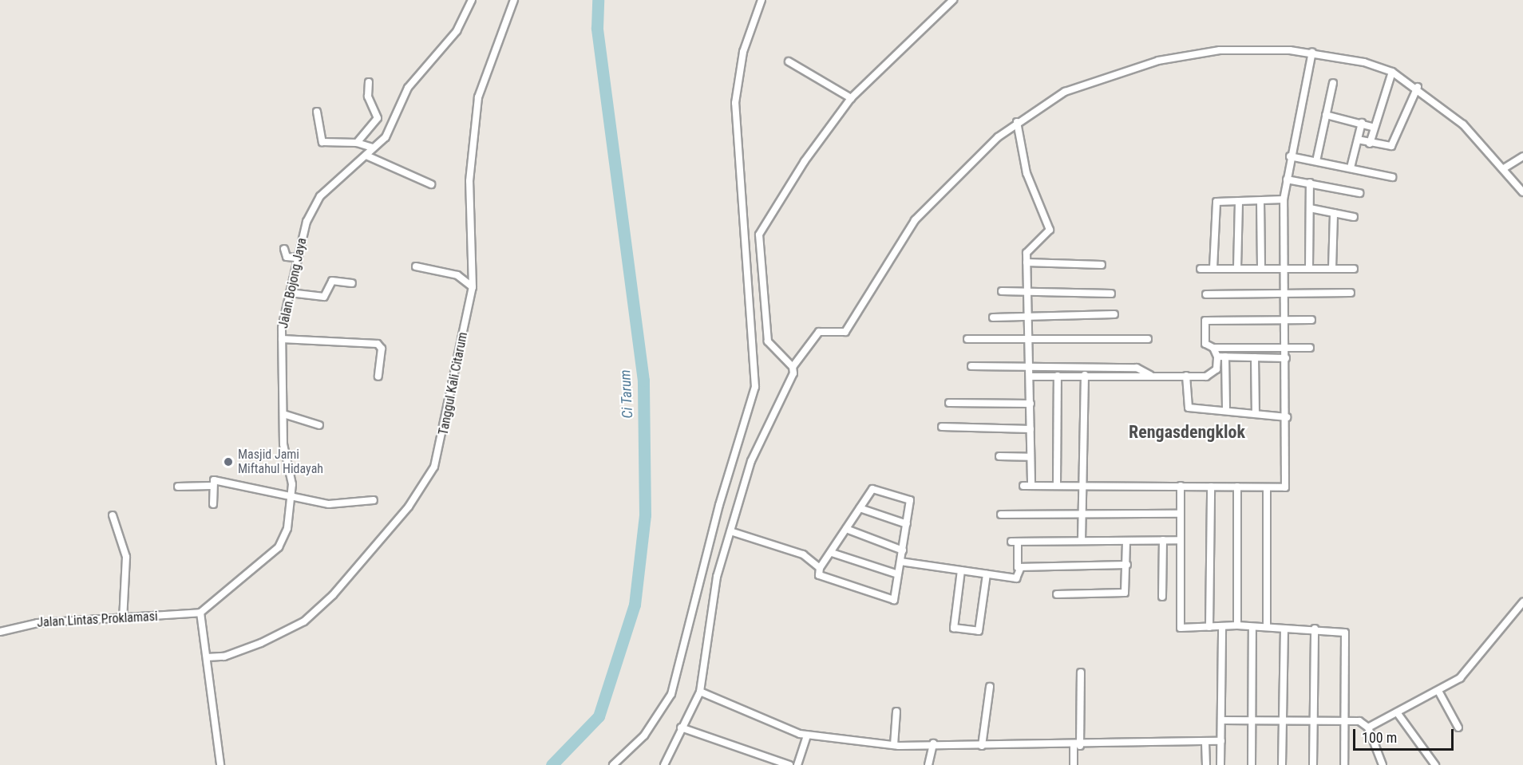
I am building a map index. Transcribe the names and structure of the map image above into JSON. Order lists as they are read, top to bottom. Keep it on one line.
{"streets":{"street":["Jalan Bojong Jaya","Tanggul Kali Citarum","Jalan Lintas Proklamasi"]},"crossings":[["Jalan Bojong Jaya","Jalan Lintas Proklamasi"]],"districts":["Rengasdengklok"],"water":["Ci Tarum"],"places":["Masjid Jami Miftahul Hidayah"],"scale_bar":"100 m"}
